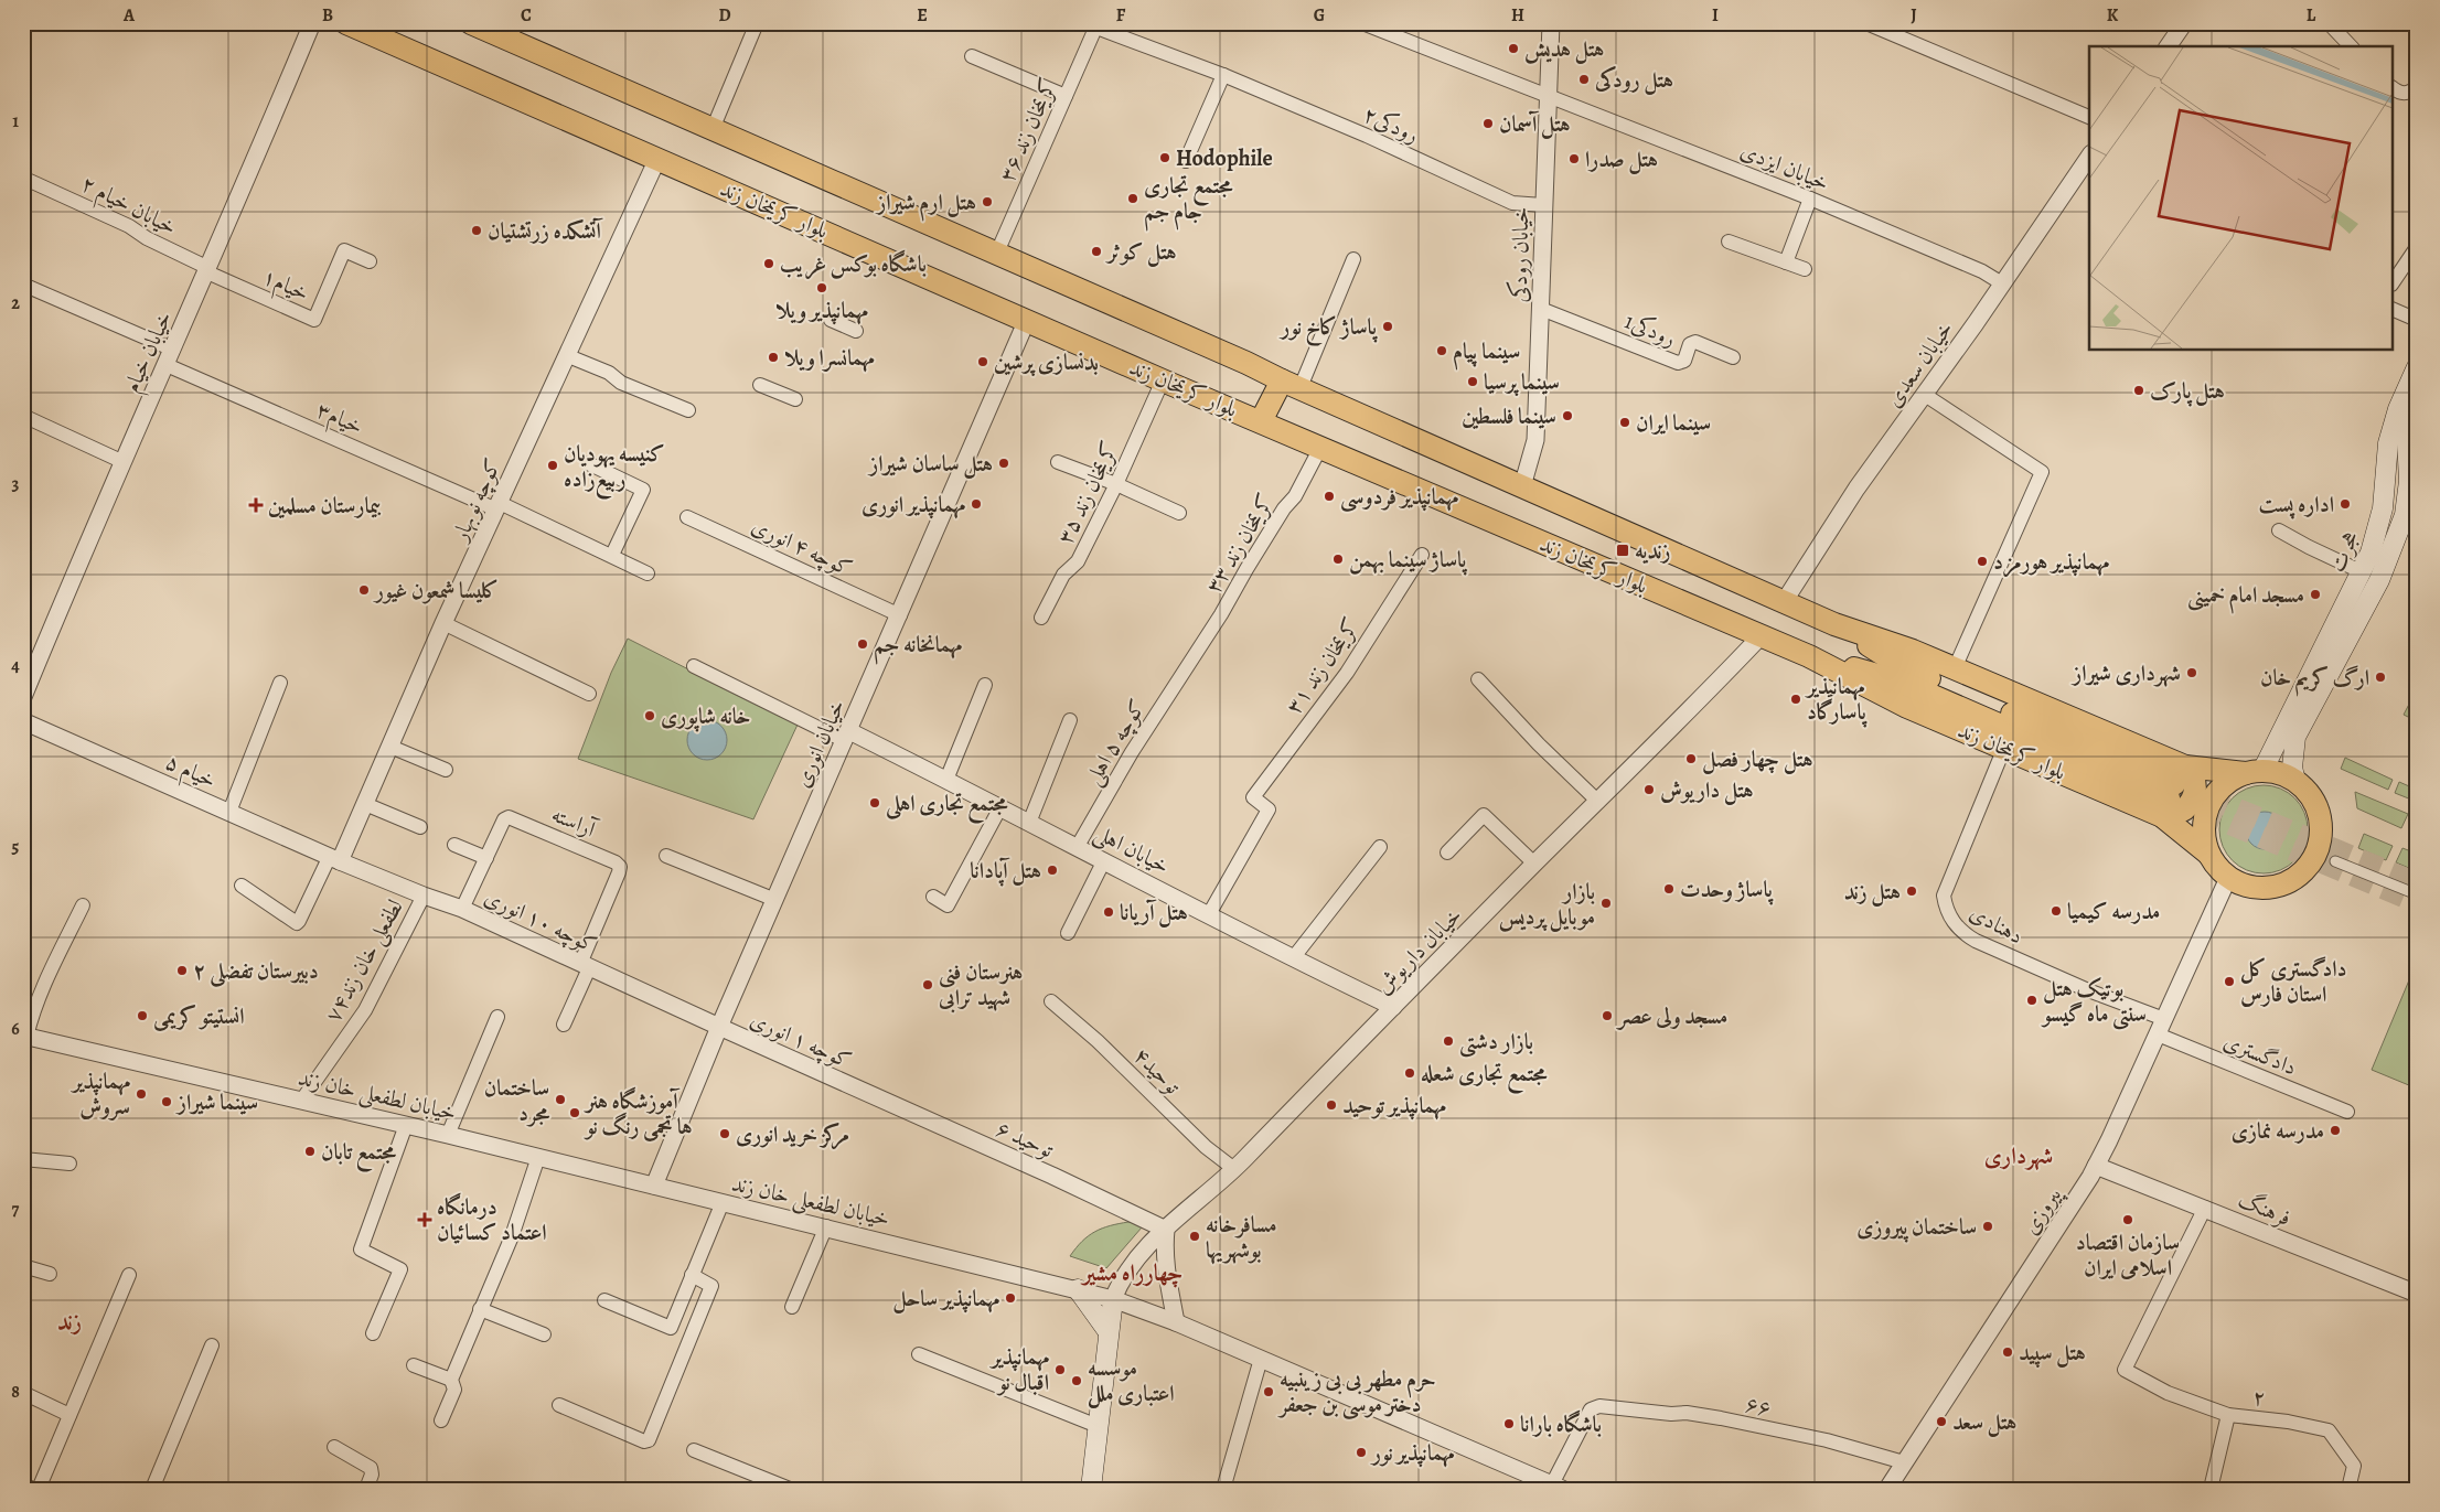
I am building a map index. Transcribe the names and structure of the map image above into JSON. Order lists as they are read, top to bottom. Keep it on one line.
{"streets":{"main road":["بلوار کریمخان زند","هجرت"],"street":["رودکی۲","کریمخان زند ۳۶","خیابان ایزدی","خیابان خیام ۲","خیابان رودکی","۱خیام","1رودکی","خیابان خیام","خیابان سعدی","خیام۳","کریمخان زند ۳۵","کوچه نوبهار","کریمخان زند ۳۳","کوچه ۴ انوری","کریمخان زند ۳۱","کوچه ۵ اهلی","خیابان انوری","۵ خیام","آراسته","خیابان اهلی","کوچه ۱۰ انوری","دهنادی","خیابان داریوش","لطفعلی خان زند۷۴","کوچه ۱ انوری","دادگستری","توحید۴","خیابان لطفعلی خان زند","۶ توحید","فرهنگ","پیروزی","۲","۶۶"]},"crossings":[["رودکی۲","کریمخان زند ۳۶"],["رودکی۲","خیابان رودکی"],["کریمخان زند ۳۶","بلوار کریمخان زند"],["خیابان ایزدی","خیابان رودکی"],["خیابان ایزدی","خیابان سعدی"],["خیابان خیام ۲","۱خیام"],["خیابان خیام ۲","خیابان خیام"],["بلوار کریمخان زند","خیابان رودکی"],["بلوار کریمخان زند","خیابان سعدی"],["بلوار کریمخان زند","کریمخان زند ۳۵"],["بلوار کریمخان زند","کوچه نوبهار"],["بلوار کریمخان زند","کریمخان زند ۳۳"],["بلوار کریمخان زند","هجرت"],["بلوار کریمخان زند","خیابان انوری"],["بلوار کریمخان زند","دهنادی"],["بلوار کریمخان زند","خیابان داریوش"],["بلوار کریمخان زند","پیروزی"],["خیابان رودکی","1رودکی"],["۱خیام","خیابان خیام"],["خیابان خیام","خیام۳"],["خیام۳","کوچه نوبهار"],["کوچه نوبهار","۵ خیام"],["کوچه نوبهار","کوچه ۱۰ انوری"],["کریمخان زند ۳۳","کوچه ۵ اهلی"],["کوچه ۴ انوری","خیابان انوری"],["هجرت","پیروزی"],["کریمخان زند ۳۱","خیابان اهلی"],["کوچه ۵ اهلی","خیابان اهلی"],["خیابان انوری","خیابان اهلی"],["خیابان انوری","کوچه ۱۰ انوری"],["خیابان انوری","کوچه ۱ انوری"],["خیابان انوری","خیابان لطفعلی خان زند"],["۵ خیام","کوچه ۱۰ انوری"],["آراسته","کوچه ۱۰ انوری"],["خیابان اهلی","خیابان داریوش"],["کوچه ۱۰ انوری","لطفعلی خان زند۷۴"],["کوچه ۱۰ انوری","کوچه ۱ انوری"],["دهنادی","پیروزی"],["خیابان داریوش","توحید۴"],["خیابان داریوش","خیابان لطفعلی خان زند"],["خیابان داریوش","۶ توحید"],["لطفعلی خان زند۷۴","خیابان لطفعلی خان زند"],["کوچه ۱ انوری","۶ توحید"],["دادگستری","پیروزی"],["خیابان لطفعلی خان زند","۶۶"],["فرهنگ","پیروزی"],["فرهنگ","۲"],["پیروزی","۶۶"]],"districts":["شهرداری","چهارراه مشیر","زند"],"places":{"other":["هتل هدیش","هتل رودکی","هتل آسمان","Hodophile","هتل صدرا","مجتمع تجاری جام جم","هتل ارم شیراز","آتشکده زرتشتیان","هتل کوثر","باشگاه بوکس غریب","مهمانپذیر ویلا","پاساژ کاخ نور","سینما پیام","مهمانسرا ویلا","بدنسازی پرشین","سینما پرسیا","هتل پارک","سینما فلسطین","سینما ایران","هتل ساسان شیراز","کنیسه یهودیان ربیع‌زاده","مهمانپذیر فردوسی","مهمانپذیر انوری","اداره پست","پاساژ سینما بهمن","مهمانپذیر هورمزد","کلیسا شمعون غیور","مسجد امام خمینی","مهمانخانه جم","شهرداری شیراز","ارگ کریم خان","مهمانپذیر پاسارگاد","خانه شاپوری","هتل چهار فصل","هتل داریوش","مجتمع تجاری اهلی","هتل آپادانا","پاساژ وحدت","هتل زند","بازار موبایل پردیس","مدرسه کیمیا","هتل آریانا","دبیرستان تفضلی ۲","دادگستری کل استان فارس","هنرستان فنی شهید ترابی","بوتیک هتل سنتی ماه گیسو","انستیتو کریمی","مسجد ولی عصر","بازار دشتی","مجتمع تجاری شعله","مهمانپذیر سروش","ساختمان مجرد","سینما شیراز","مهمانپذیر توحید","آموزشگاه هنر ها تجمی رنگ نو","مدرسه نمازی","مرکز خرید انوری","مجتمع تابان","سازمان اقتصاد اسلامی ایران","ساختمان پیروزی","مسافرخانه بوشهریها","مهمانپذیر ساحل","هتل سپید","مهمانپذیر اقبال نو","موسسه اعتباری ملل","حرم مطهر بی بی زینبیه دختر موسی بن جعفر","هتل سعد","باشگاه بارانا","مهمانپذیر نور"],"health":["بیمارستان مسلمین","درمانگاه اعتماد کسائیان"],"transit":["زندیه"]},"grid":{"columns":["A","B","C","D","E","F","G","H","I","J","K","L"],"rows":["1","2","3","4","5","6","7","8"]}}
